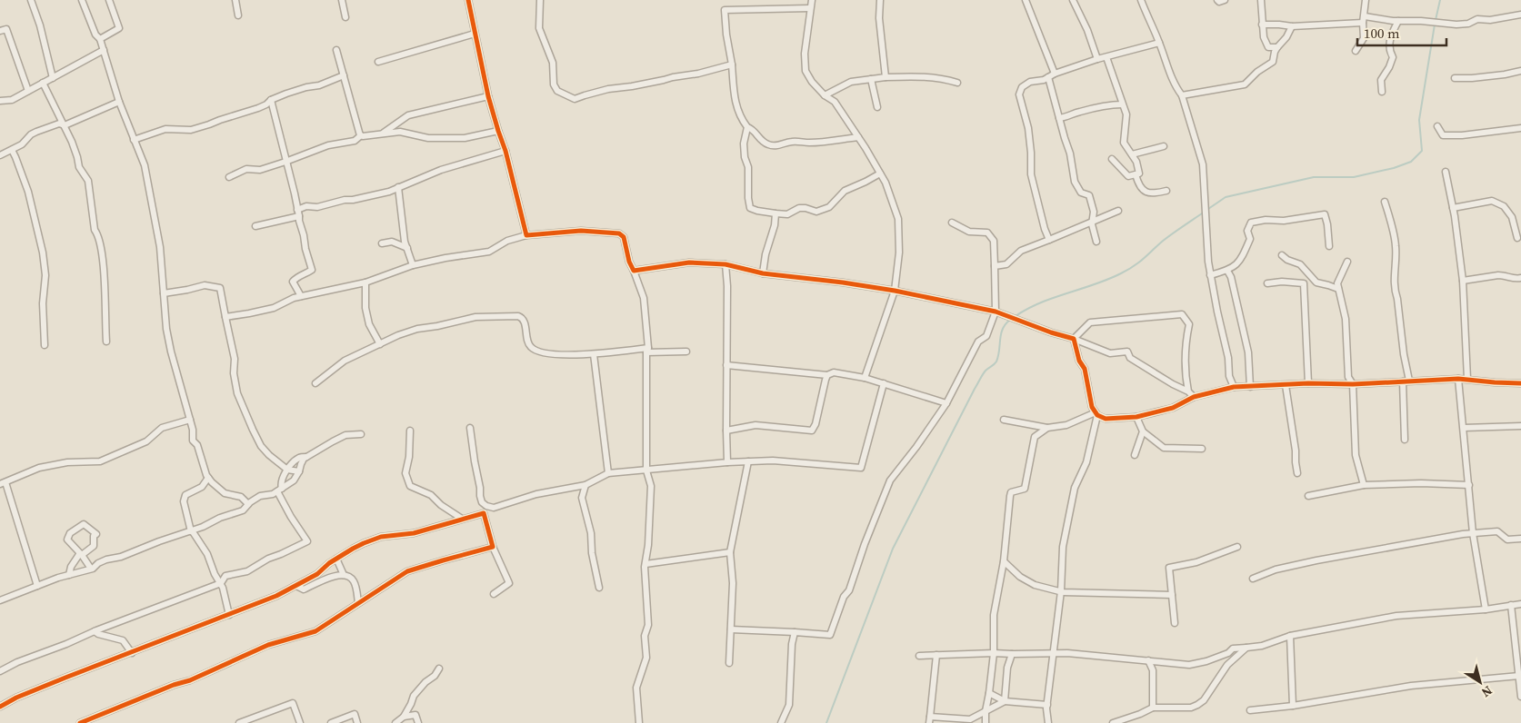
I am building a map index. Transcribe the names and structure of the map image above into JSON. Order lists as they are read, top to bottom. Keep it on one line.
{"scale_bar":"100 m","north":"bottom right"}
